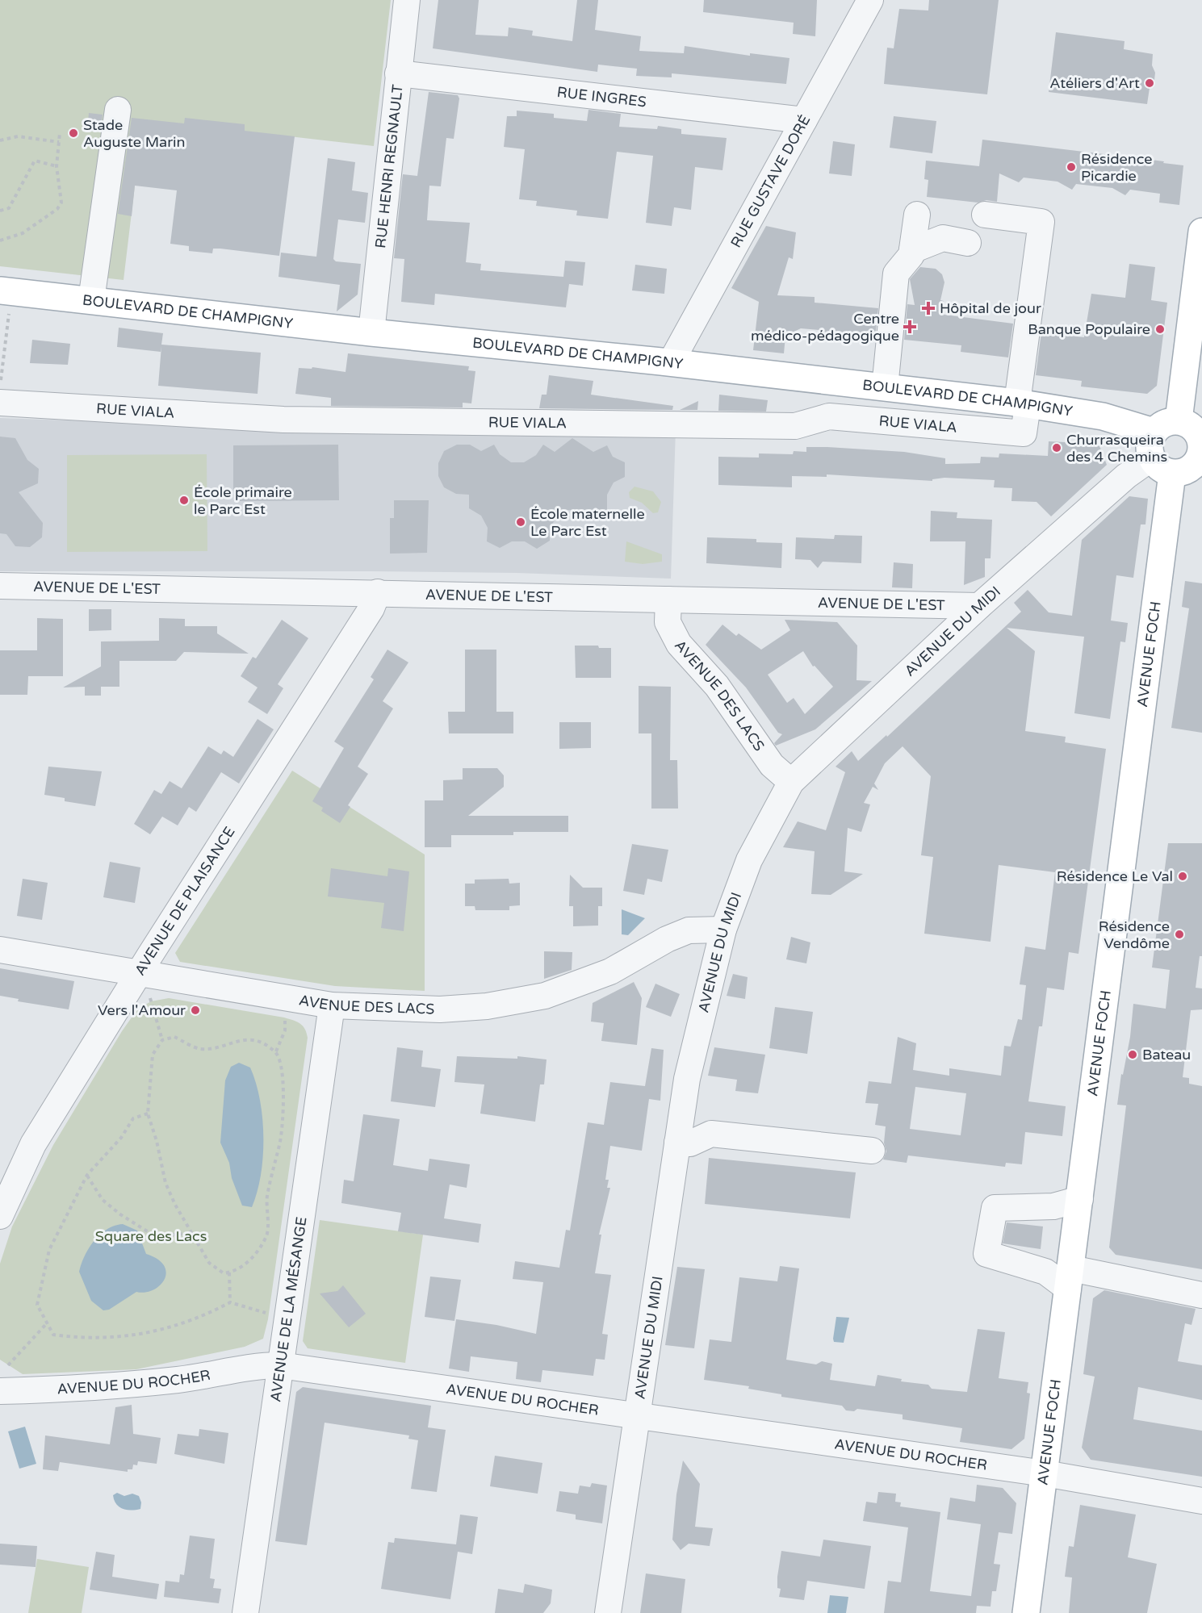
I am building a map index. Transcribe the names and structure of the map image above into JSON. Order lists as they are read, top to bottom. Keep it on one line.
{"streets":{"main road":["BOULEVARD DE CHAMPIGNY","AVENUE FOCH"],"street":["RUE INGRES","RUE HENRI REGNAULT","RUE GUSTAVE DORÉ","RUE VIALA","AVENUE DE L'EST","AVENUE DU MIDI","AVENUE DES LACS","AVENUE DE PLAISANCE","AVENUE DE LA MÉSANGE","AVENUE DU ROCHER"]},"crossings":[["RUE INGRES","RUE HENRI REGNAULT"],["RUE INGRES","RUE GUSTAVE DORÉ"],["RUE HENRI REGNAULT","BOULEVARD DE CHAMPIGNY"],["RUE GUSTAVE DORÉ","BOULEVARD DE CHAMPIGNY"],["BOULEVARD DE CHAMPIGNY","RUE VIALA"],["BOULEVARD DE CHAMPIGNY","AVENUE DU MIDI"],["BOULEVARD DE CHAMPIGNY","AVENUE FOCH"],["AVENUE DE L'EST","AVENUE DU MIDI"],["AVENUE DE L'EST","AVENUE DES LACS"],["AVENUE DE L'EST","AVENUE DE PLAISANCE"],["AVENUE DU MIDI","AVENUE FOCH"],["AVENUE DU MIDI","AVENUE DES LACS"],["AVENUE DU MIDI","AVENUE DU ROCHER"],["AVENUE FOCH","AVENUE DU ROCHER"],["AVENUE DES LACS","AVENUE DE PLAISANCE"],["AVENUE DES LACS","AVENUE DE LA MÉSANGE"],["AVENUE DE LA MÉSANGE","AVENUE DU ROCHER"]],"parks":["Square des Lacs"],"places":{"other":["Atéliers d'Art","Stade Auguste Marin","Résidence Picardie","Banque Populaire","Churrasqueira des 4 Chemins","École primaire le Parc Est","École maternelle Le Parc Est","Résidence Le Val","Résidence Vendôme","Vers l'Amour","Bateau"],"health":["Hôpital de jour","Centre médico-pédagogique"]}}
